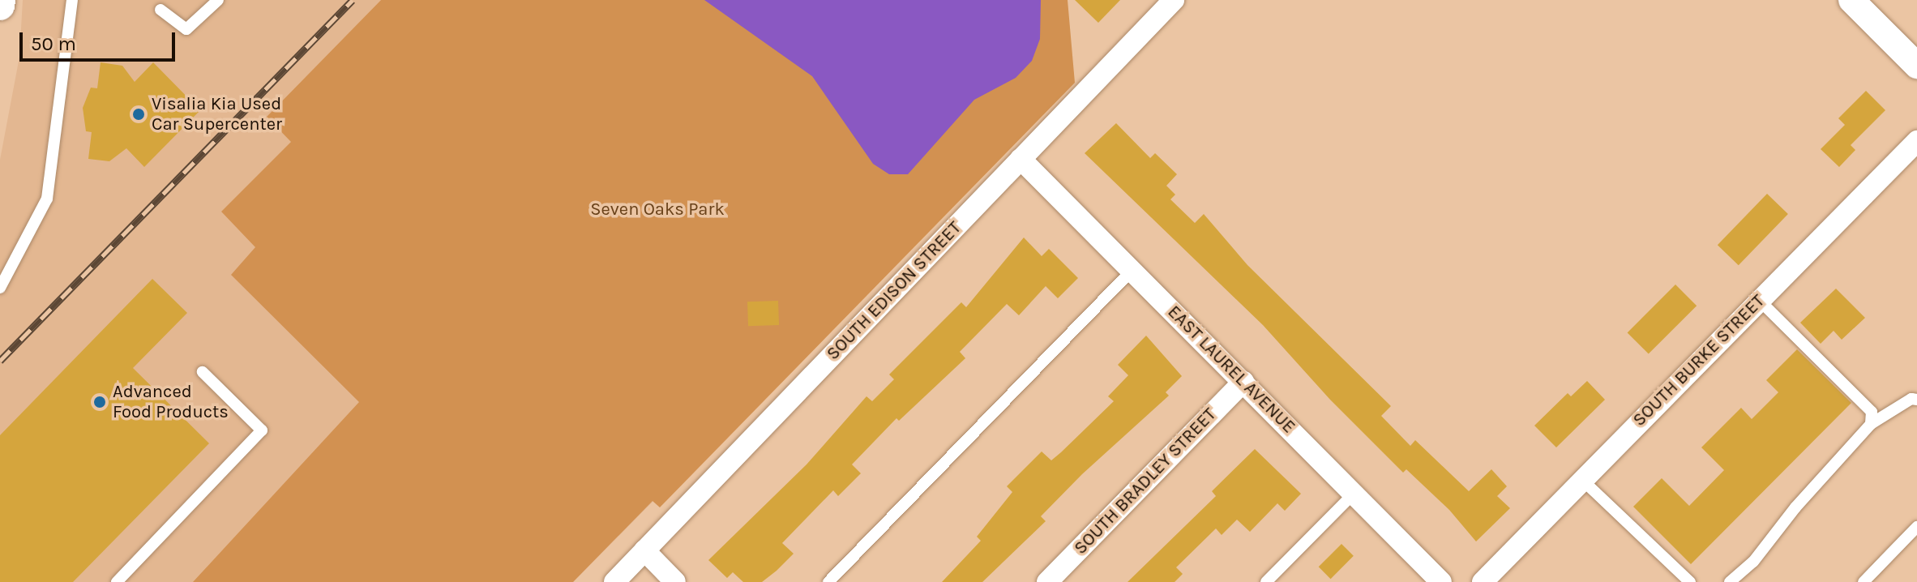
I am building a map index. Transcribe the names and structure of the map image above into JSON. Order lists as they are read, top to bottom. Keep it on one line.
{"streets":{"street":["SOUTH EDISON STREET","SOUTH BURKE STREET","EAST LAUREL AVENUE","SOUTH BRADLEY STREET"]},"crossings":[["SOUTH EDISON STREET","EAST LAUREL AVENUE"],["EAST LAUREL AVENUE","SOUTH BRADLEY STREET"]],"parks":["Seven Oaks Park"],"places":["Visalia Kia Used Car Supercenter","Advanced Food Products"],"scale_bar":"50 m"}
